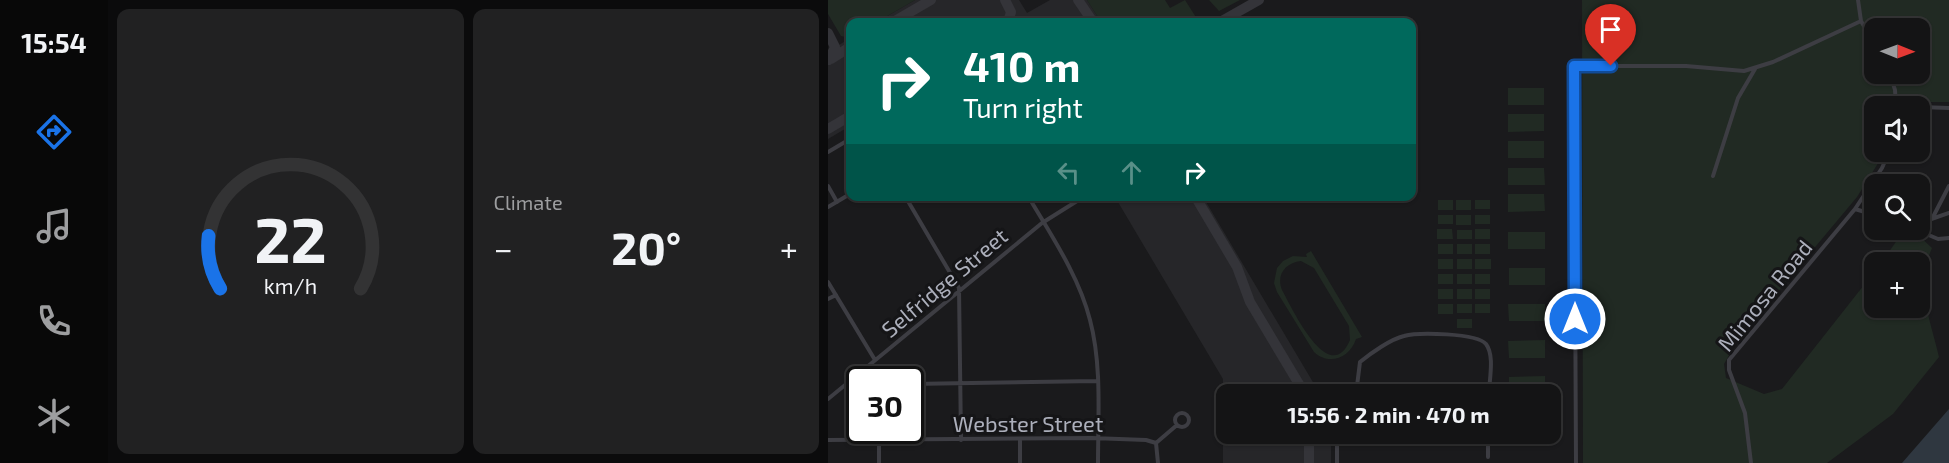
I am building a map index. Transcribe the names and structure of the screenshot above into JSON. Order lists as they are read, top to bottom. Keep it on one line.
{"streets":{"street":["Selfridge Street","Mimosa Road","Webster Street"]},"north":"right","page":{"tabs":"15:54","tile":"Climate","map_buttons":"+","turn":["410 m","Turn right"],"heat":["−","20°","+"],"limit":"30","trip":"15:56 · 2 min · 470 m","gauge":["22","km/h"]}}
